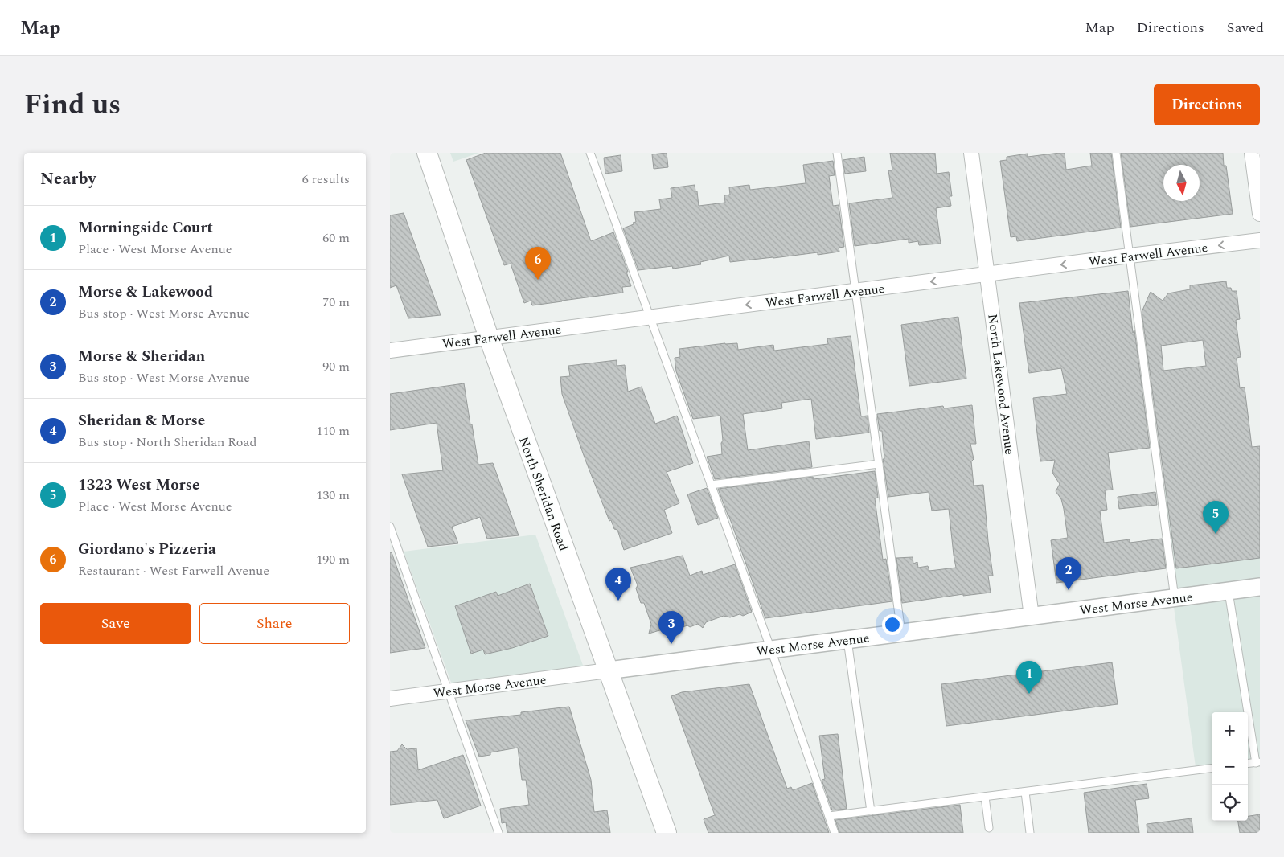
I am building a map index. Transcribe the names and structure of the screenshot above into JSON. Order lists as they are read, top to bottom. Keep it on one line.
{"streets":{"main road":["North Sheridan Road"],"street":["West Farwell Avenue","North Lakewood Avenue","West Morse Avenue"]},"crossings":[["West Farwell Avenue","North Lakewood Avenue"],["West Farwell Avenue","North Sheridan Road"],["North Lakewood Avenue","West Morse Avenue"],["North Sheridan Road","West Morse Avenue"]],"one_way":["West Farwell Avenue"],"north":"bottom","page":{"header":"Map","nav":["Map","Directions","Saved"],"title":"Find us","buttons":["Directions",["Save","Share"]],"heading":["Nearby","6 results"],"list":[{"mark":"1","name":"Morningside Court","note":"Place · West Morse Avenue","value":"60 m"},{"mark":"2","name":"Morse & Lakewood","note":"Bus stop · West Morse Avenue","value":"70 m"},{"mark":"3","name":"Morse & Sheridan","note":"Bus stop · West Morse Avenue","value":"90 m"},{"mark":"4","name":"Sheridan & Morse","note":"Bus stop · North Sheridan Road","value":"110 m"},{"mark":"5","name":"1323 West Morse","note":"Place · West Morse Avenue","value":"130 m"},{"mark":"6","name":"Giordano's Pizzeria","note":"Restaurant · West Farwell Avenue","value":"190 m"}],"pins":["6","5","2","4","3","1"],"map_buttons":["+","−"]}}
